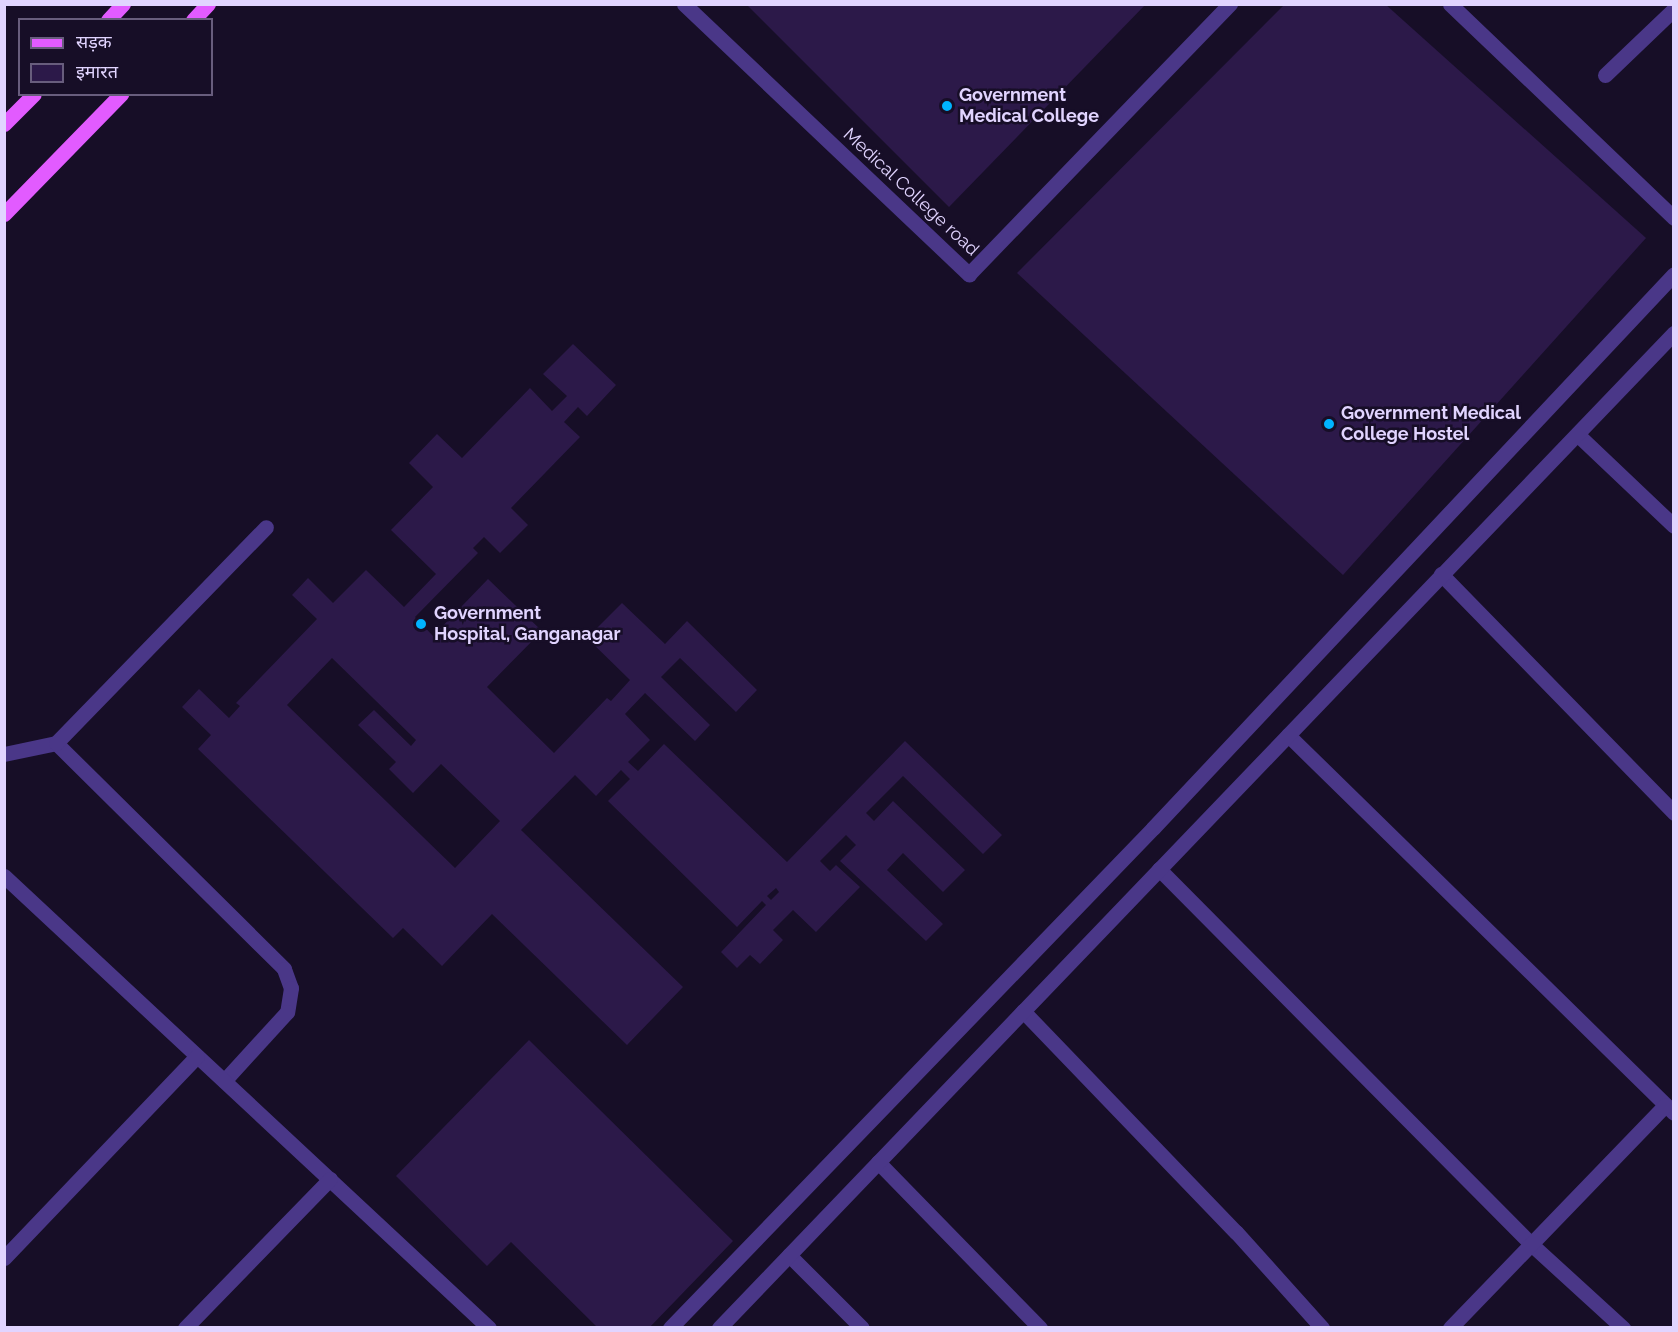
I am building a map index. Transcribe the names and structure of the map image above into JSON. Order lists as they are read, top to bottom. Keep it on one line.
{"streets":{"street":["Medical College road"]},"places":["Government Medical College","Government Medical College Hostel","Government Hospital, Ganganagar"],"legend":["सड़क","इमारत"]}
